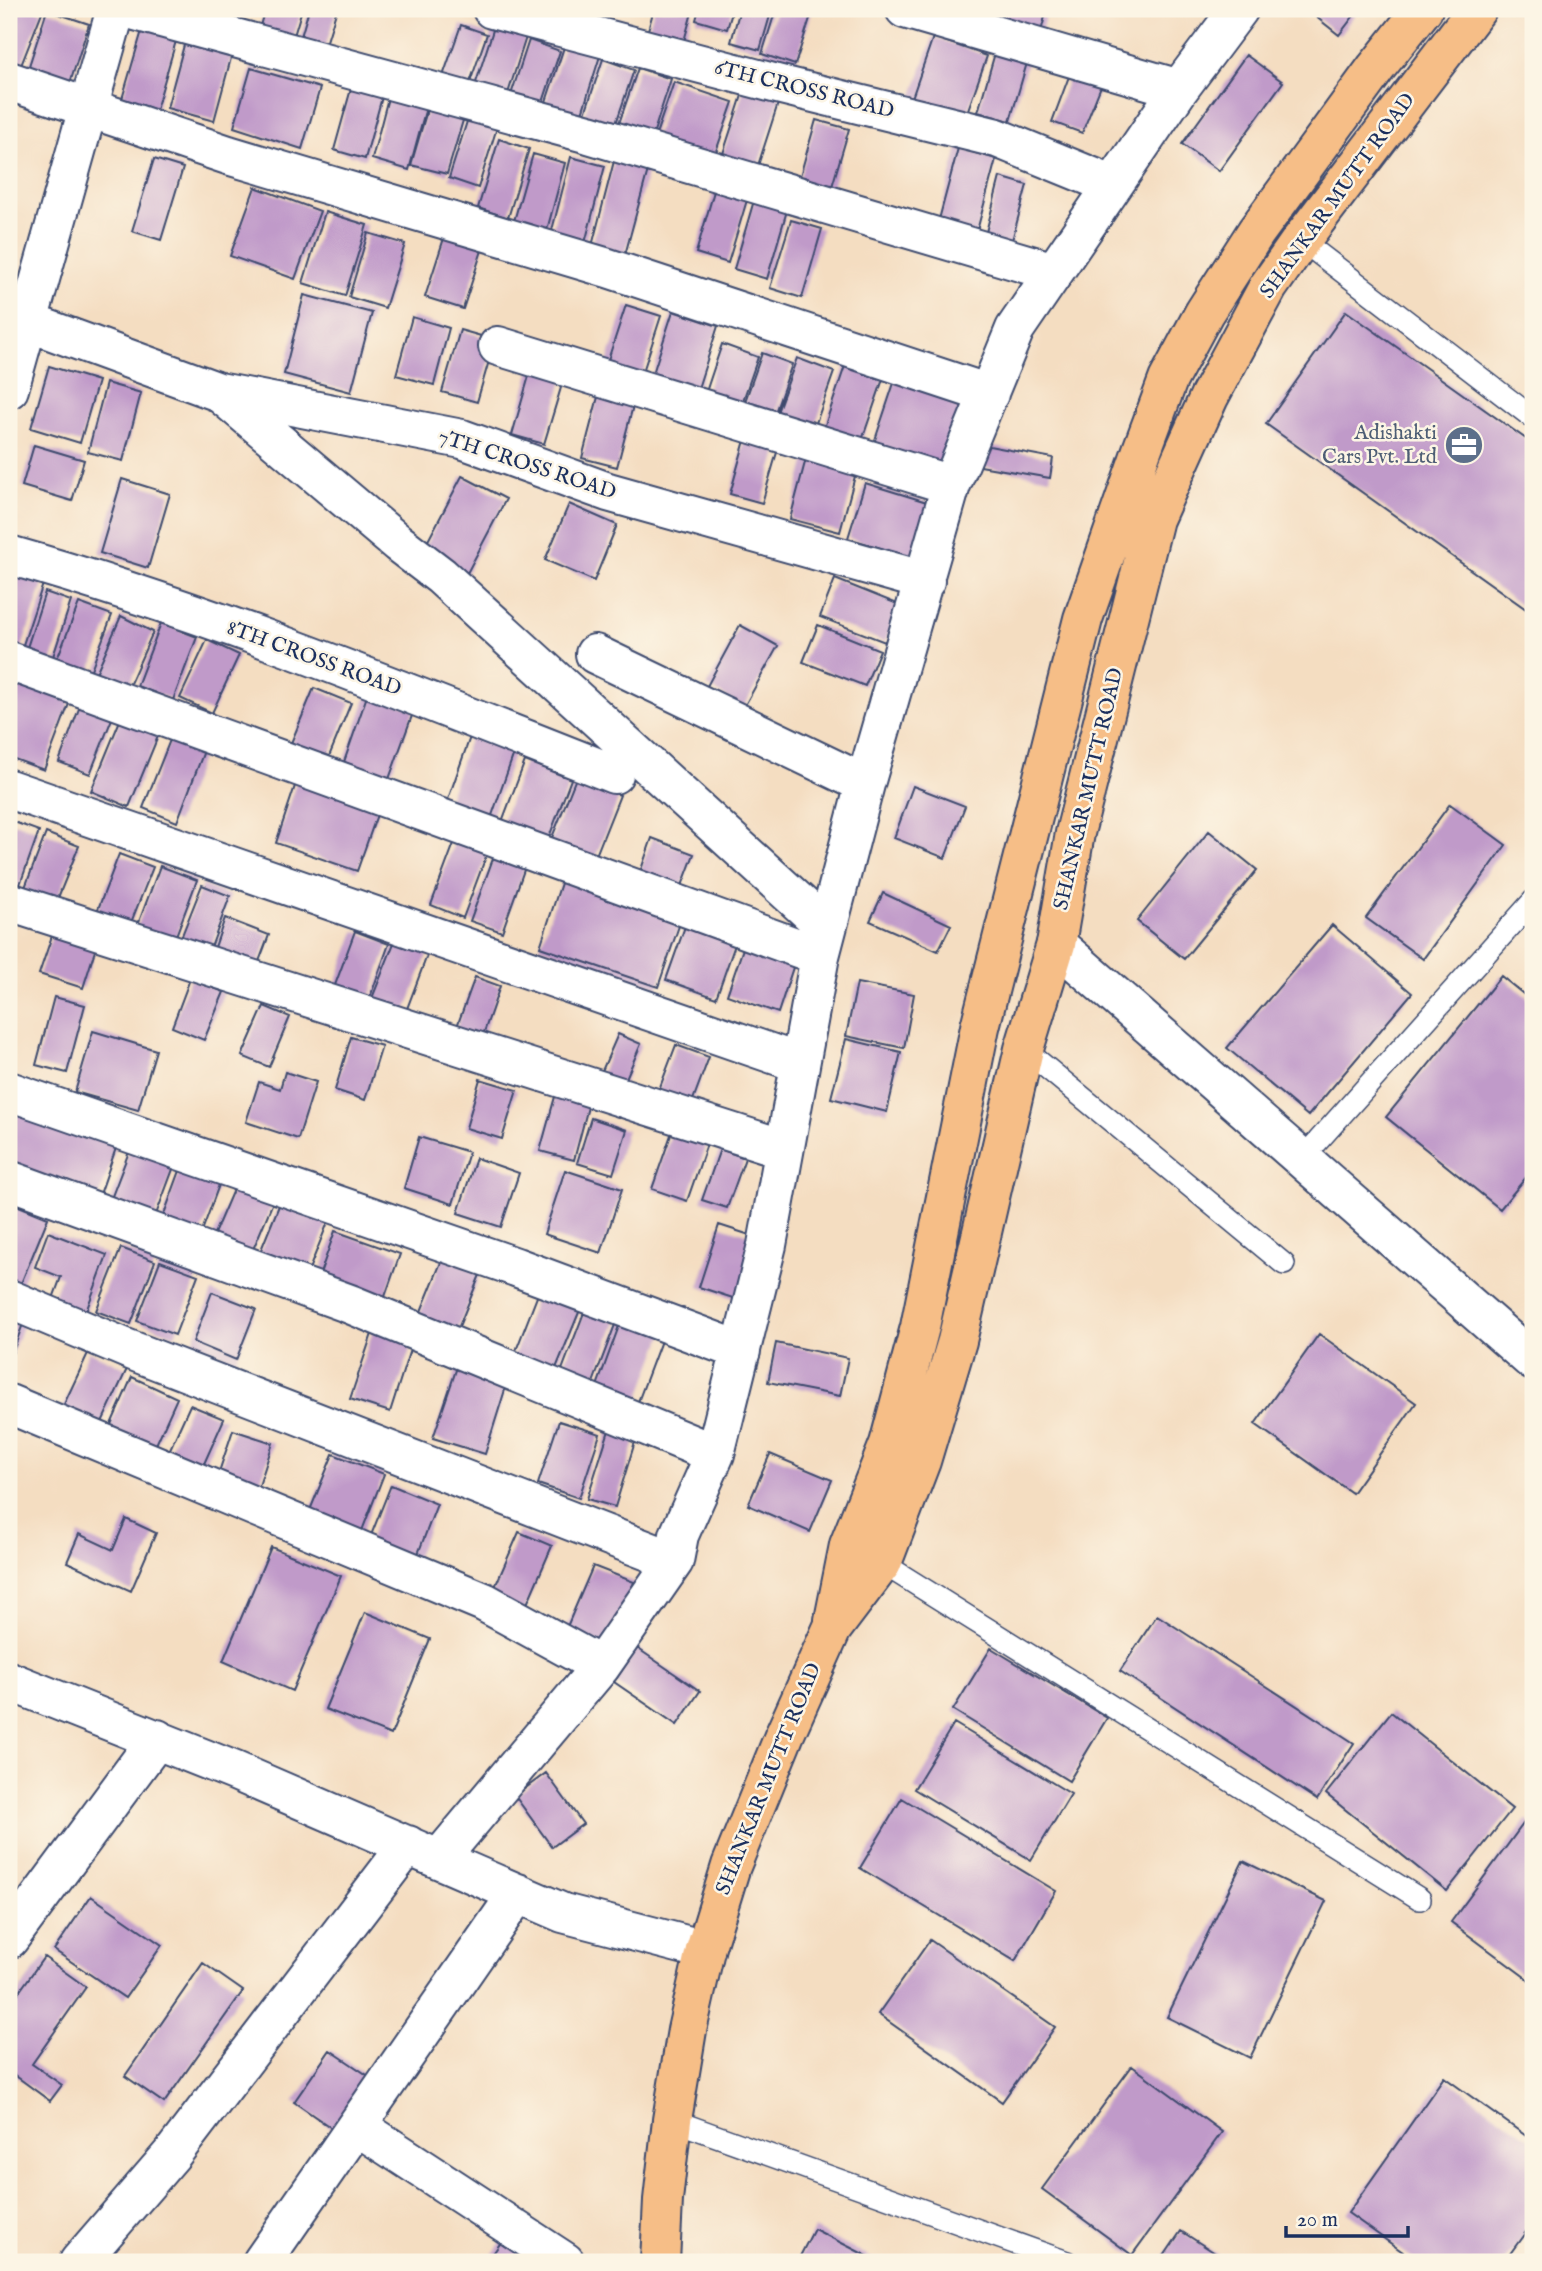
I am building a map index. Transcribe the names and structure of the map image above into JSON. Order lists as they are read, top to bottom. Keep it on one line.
{"streets":{"main road":["SHANKAR MUTT ROAD"],"street":["6TH CROSS ROAD","7TH CROSS ROAD","8TH CROSS ROAD"]},"places":{"office":["Adishakti Cars Pvt. Ltd"]},"scale_bar":"20 m"}
